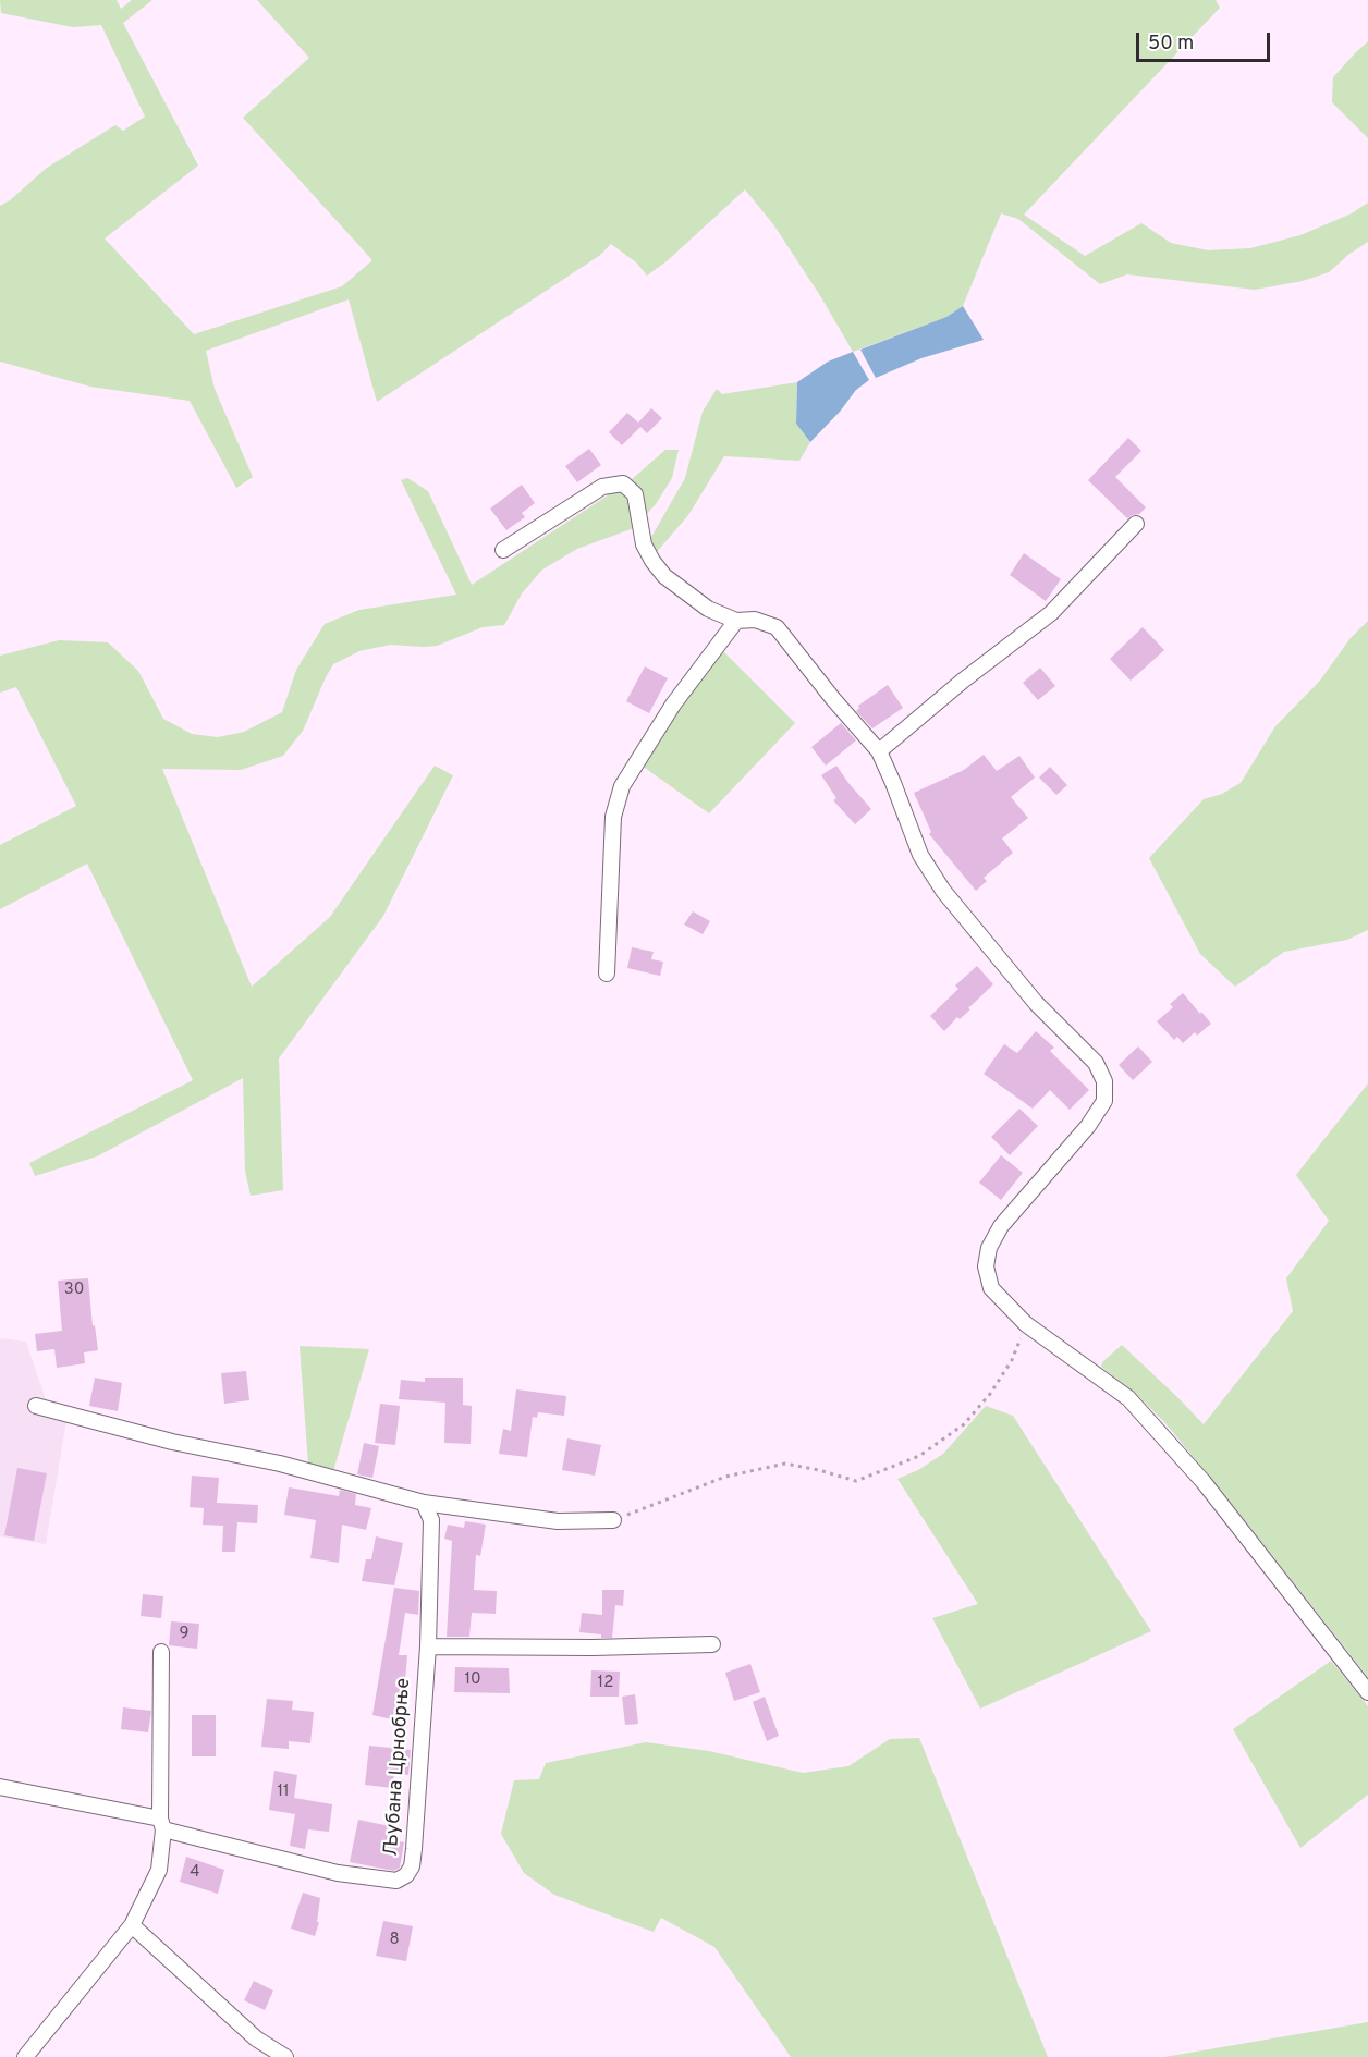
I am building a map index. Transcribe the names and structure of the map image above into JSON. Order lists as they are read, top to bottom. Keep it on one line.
{"streets":{"street":["Љубана Црнобрње"]},"house_numbers":["30","9","10","12","11","4","8"],"scale_bar":"50 m"}
